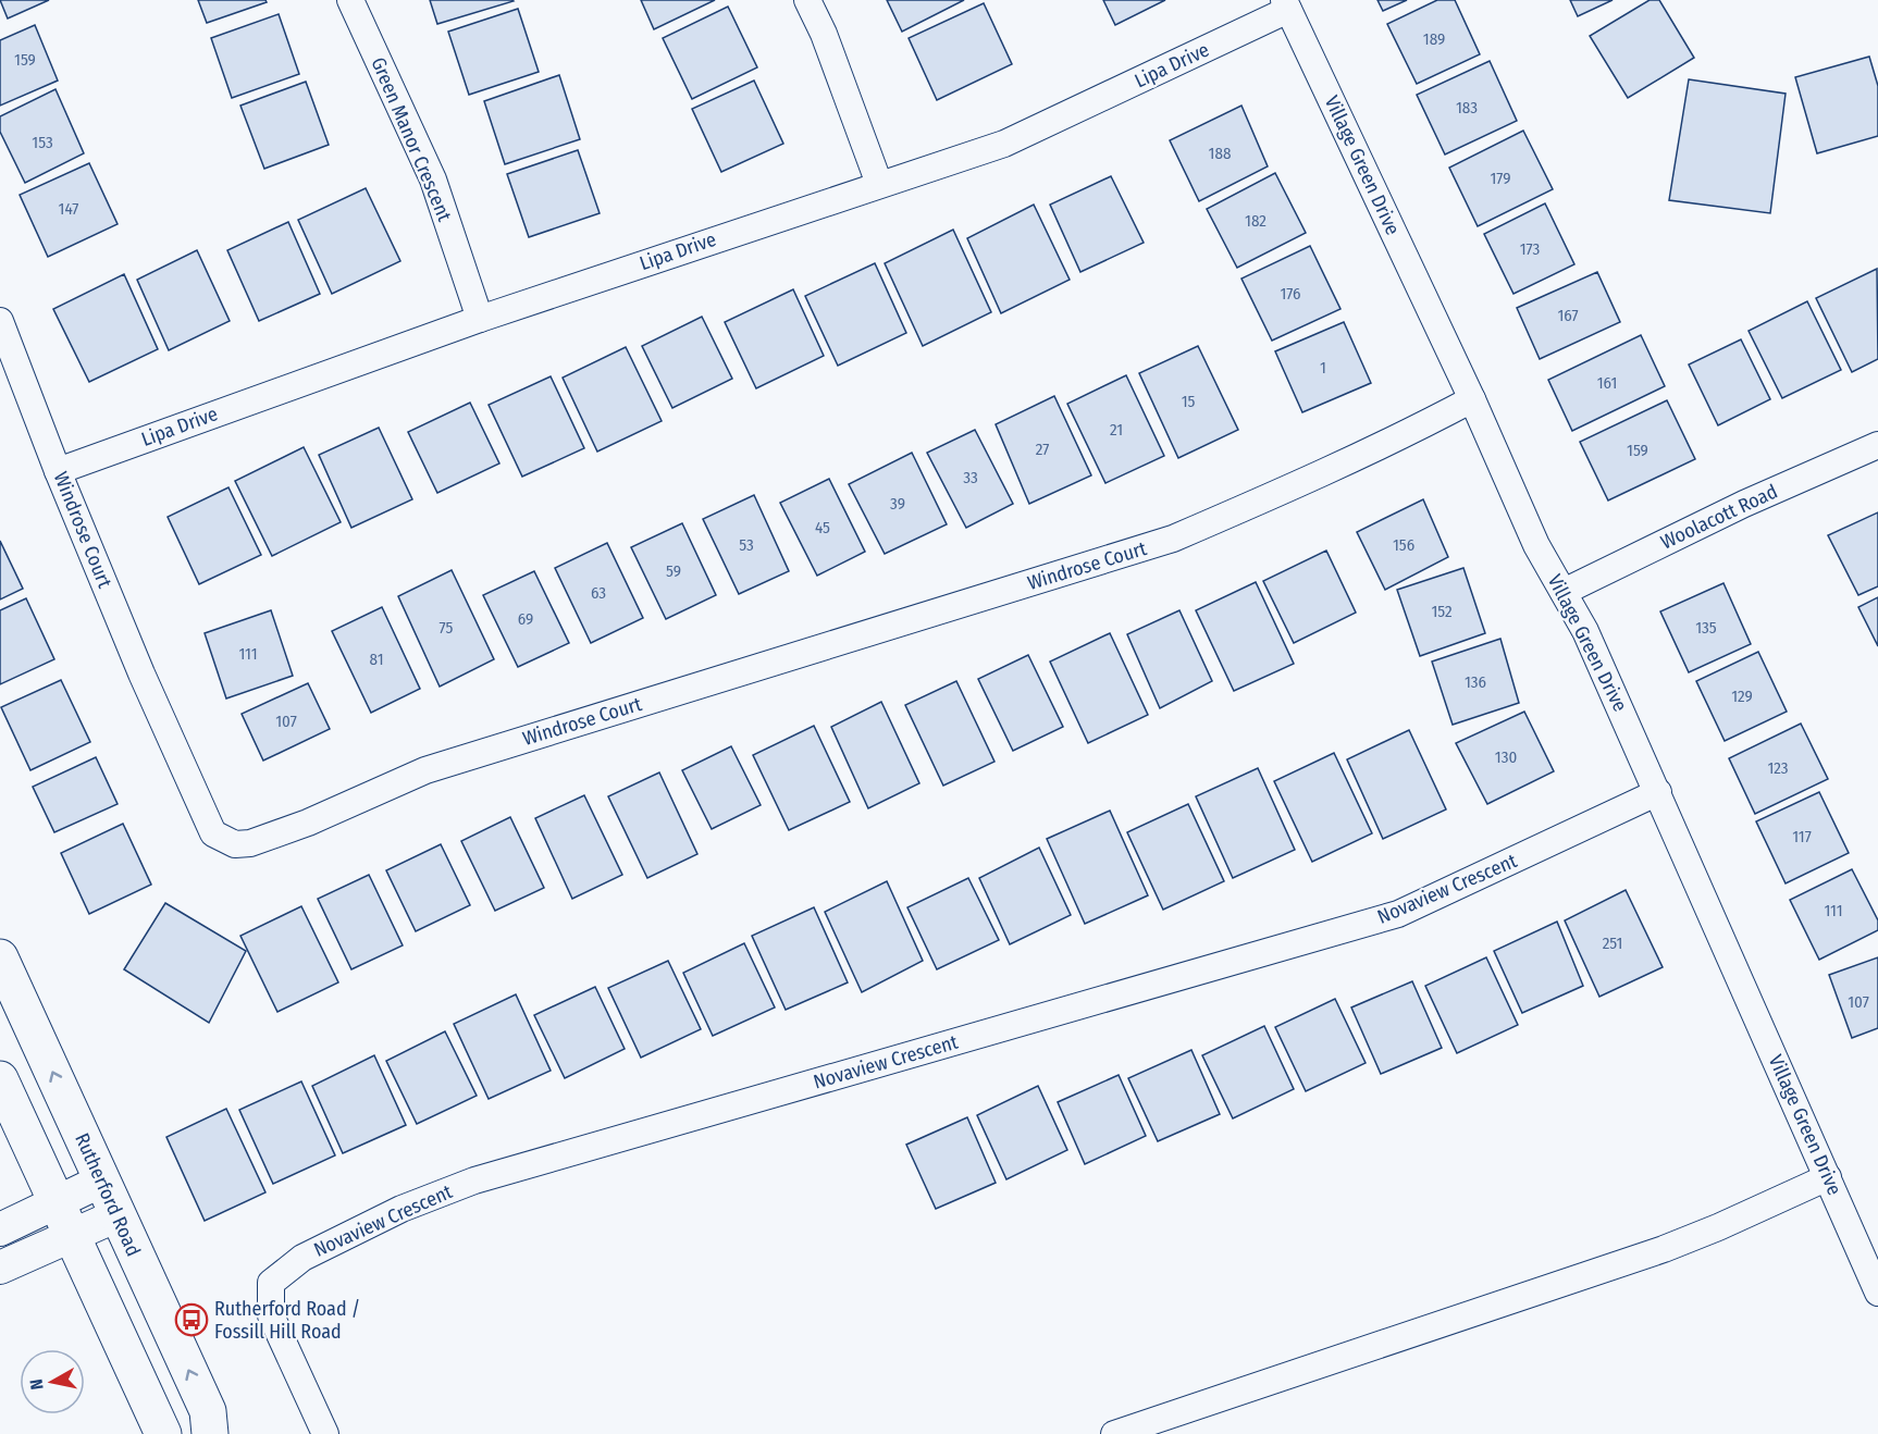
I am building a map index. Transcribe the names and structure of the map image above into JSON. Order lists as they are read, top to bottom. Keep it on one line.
{"streets":{"main road":["Rutherford Road"],"street":["Lipa Drive","Green Manor Crescent","Village Green Drive","Woolacott Road","Windrose Court","Novaview Crescent"]},"crossings":[["Lipa Drive","Green Manor Crescent"],["Lipa Drive","Village Green Drive"],["Lipa Drive","Windrose Court"],["Village Green Drive","Woolacott Road"],["Village Green Drive","Windrose Court"],["Village Green Drive","Novaview Crescent"]],"places":{"bus stop":["Rutherford Road / Fossill Hill Road"]},"house_numbers":["189","159","183","153","188","179","147","182","173","176","167","1","161","15","21","27","159","33","39","45","53","156","59","63","152","69","75","135","111","81","136","129","107","130","123","117","111","251","107"],"north":"left"}
